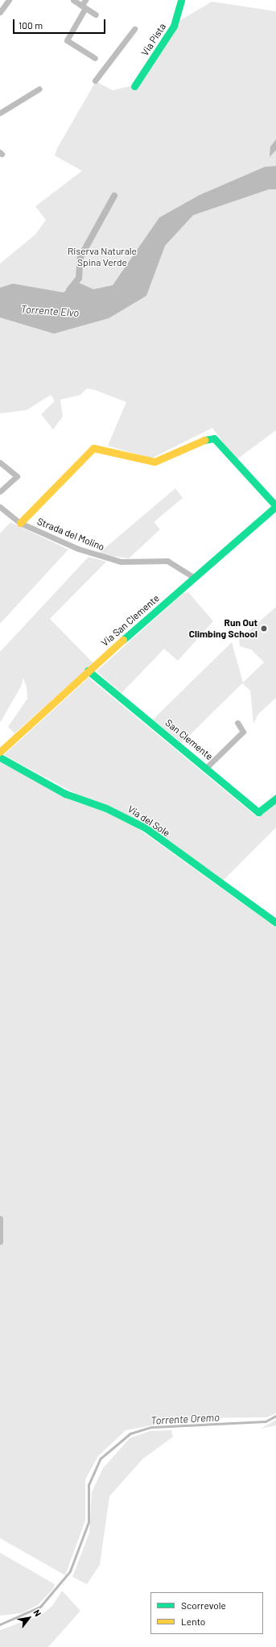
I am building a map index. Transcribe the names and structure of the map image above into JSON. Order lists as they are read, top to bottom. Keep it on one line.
{"streets":{"street":["Via Pista","Strada del Molino","Via San Clemente","San Clemente","Via del Sole"]},"crossings":[["Strada del Molino","Via San Clemente"],["Via San Clemente","San Clemente"]],"water":["Torrente Elvo","Torrente Oremo"],"parks":["Riserva Naturale Spina Verde"],"places":["Run Out Climbing School"],"legend":["Scorrevole","Lento"],"scale_bar":"100 m","north":"top right"}
